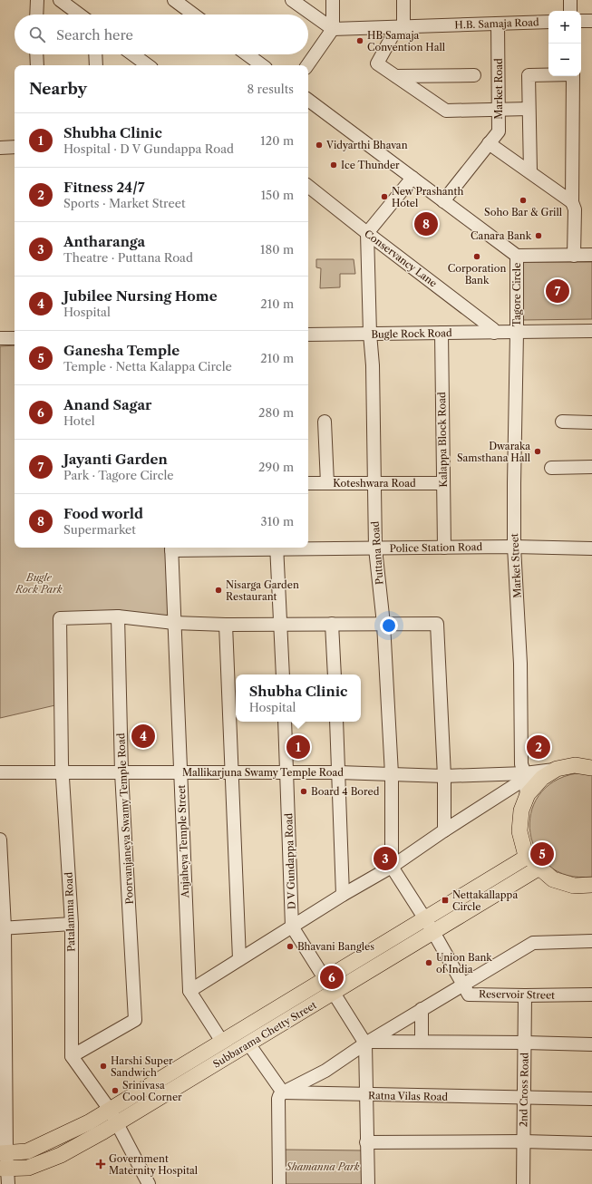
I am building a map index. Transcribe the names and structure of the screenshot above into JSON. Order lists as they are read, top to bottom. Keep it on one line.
{"streets":{"main road":["Subbarama Chetty Street"],"street":["H.B. Samaja Road","Market Road","Conservancy Lane","Tagore Circle","Bugle Rock Road","Kalappa Block Road","Koteshwara Road","Police Station Road","Puttana Road","Market Street","Mallikarjuna Swamy Temple Road","Poorvanjaneya Swamy Temple Road","Anjaheya Temple Street","D V Gundappa Road","Patalamma Road","Reservoir Street","2nd Cross Road","Ratna Vilas Road"]},"crossings":[["H.B. Samaja Road","Market Road"],["Conservancy Lane","Bugle Rock Road"],["Conservancy Lane","Puttana Road"],["Tagore Circle","Bugle Rock Road"],["Tagore Circle","Market Street"],["Bugle Rock Road","Kalappa Block Road"],["Bugle Rock Road","Puttana Road"],["Bugle Rock Road","Market Street"],["Kalappa Block Road","Koteshwara Road"],["Kalappa Block Road","Police Station Road"],["Koteshwara Road","Puttana Road"],["Police Station Road","Puttana Road"],["Police Station Road","Market Street"],["Police Station Road","Anjaheya Temple Street"],["Puttana Road","Mallikarjuna Swamy Temple Road"],["Market Street","Mallikarjuna Swamy Temple Road"],["Mallikarjuna Swamy Temple Road","Poorvanjaneya Swamy Temple Road"],["Mallikarjuna Swamy Temple Road","Anjaheya Temple Street"],["Mallikarjuna Swamy Temple Road","D V Gundappa Road"],["Mallikarjuna Swamy Temple Road","Patalamma Road"],["Poorvanjaneya Swamy Temple Road","Patalamma Road"],["D V Gundappa Road","Subbarama Chetty Street"],["Reservoir Street","Subbarama Chetty Street"],["Reservoir Street","2nd Cross Road"],["2nd Cross Road","Ratna Vilas Road"]],"parks":["Bugle Rock Park","Shamanna Park"],"places":{"other":["HB Samaja Convention Hall","Vidyarthi Bhavan","Ice Thunder","New Prashanth Hotel","Soho Bar & Grill","Canara Bank","Corporation Bank","Dwaraka Samsthana Hall","Nisarga Garden Restaurant","Board 4 Bored","Bhavani Bangles","Union Bank of India","Harshi Super Sandwich","Srinivasa Cool Corner"],"transit":["Nettakallappa Circle"],"health":["Government Maternity Hospital"]},"page":{"map_buttons":["+","−"],"search":"Search here","heading":["Nearby","8 results"],"list":[{"mark":"1","name":"Shubha Clinic","note":"Hospital · D V Gundappa Road","value":"120 m"},{"mark":"2","name":"Fitness 24/7","note":"Sports · Market Street","value":"150 m"},{"mark":"3","name":"Antharanga","note":"Theatre · Puttana Road","value":"180 m"},{"mark":"4","name":"Jubilee Nursing Home","note":"Hospital","value":"210 m"},{"mark":"5","name":"Ganesha Temple","note":"Temple · Netta Kalappa Circle","value":"210 m"},{"mark":"6","name":"Anand Sagar","note":"Hotel","value":"280 m"},{"mark":"7","name":"Jayanti Garden","note":"Park · Tagore Circle","value":"290 m"},{"mark":"8","name":"Food world","note":"Supermarket","value":"310 m"}],"pins":["8","7","4","1","2","5","3","6"],"popup":["Shubha Clinic","Hospital"]}}
